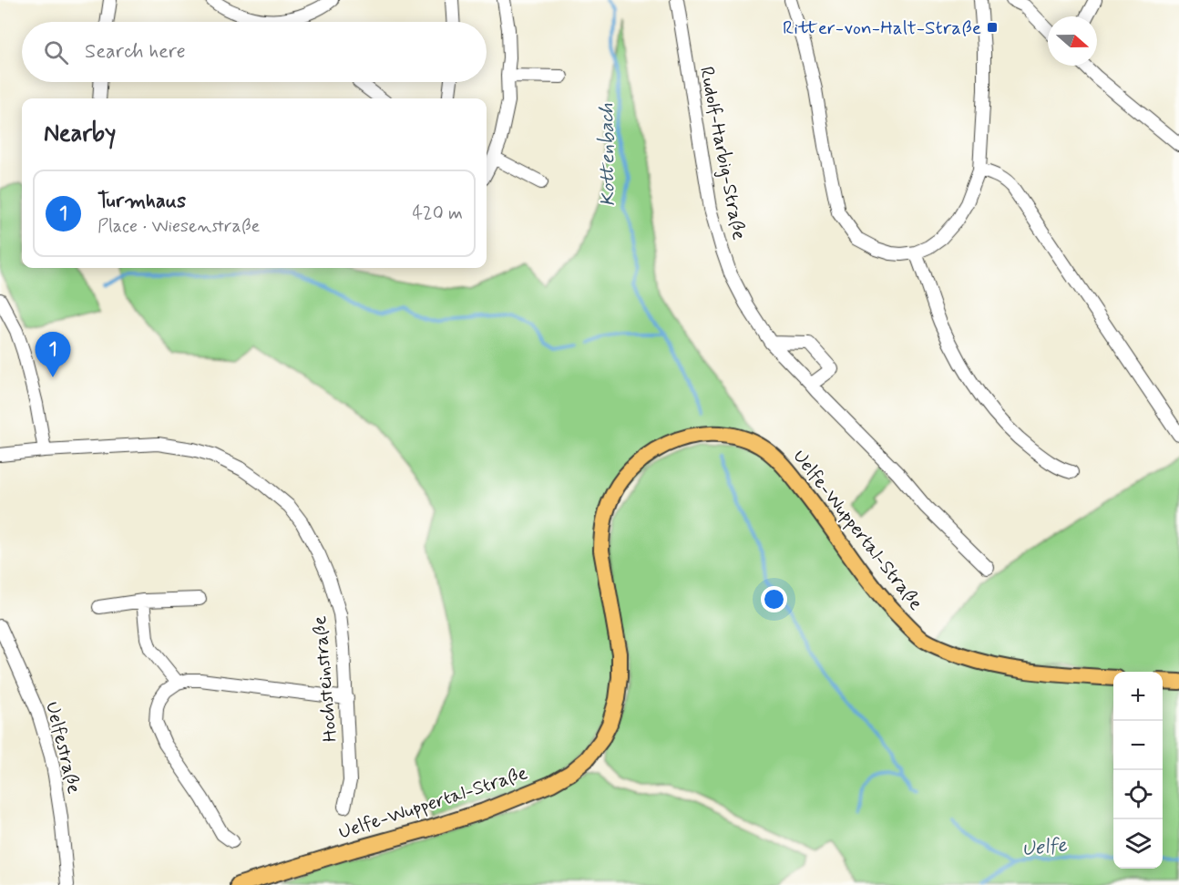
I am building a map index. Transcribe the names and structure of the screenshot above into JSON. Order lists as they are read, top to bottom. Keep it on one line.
{"streets":{"main road":["Uelfe-Wuppertal-Straße"],"street":["Rudolf-Harbig-Straße","Hochsteinstraße","Uelfestraße"]},"water":["Kottenbach","Uelfe"],"places":{"transit":["Ritter-von-Halt-Straße"]},"north":"right","page":{"search":"Search here","heading":"Nearby","list":[{"mark":"1","name":"Turmhaus","note":"Place · Wiesenstraße","value":"420 m"}],"pins":"1","map_buttons":["+","−"]}}
